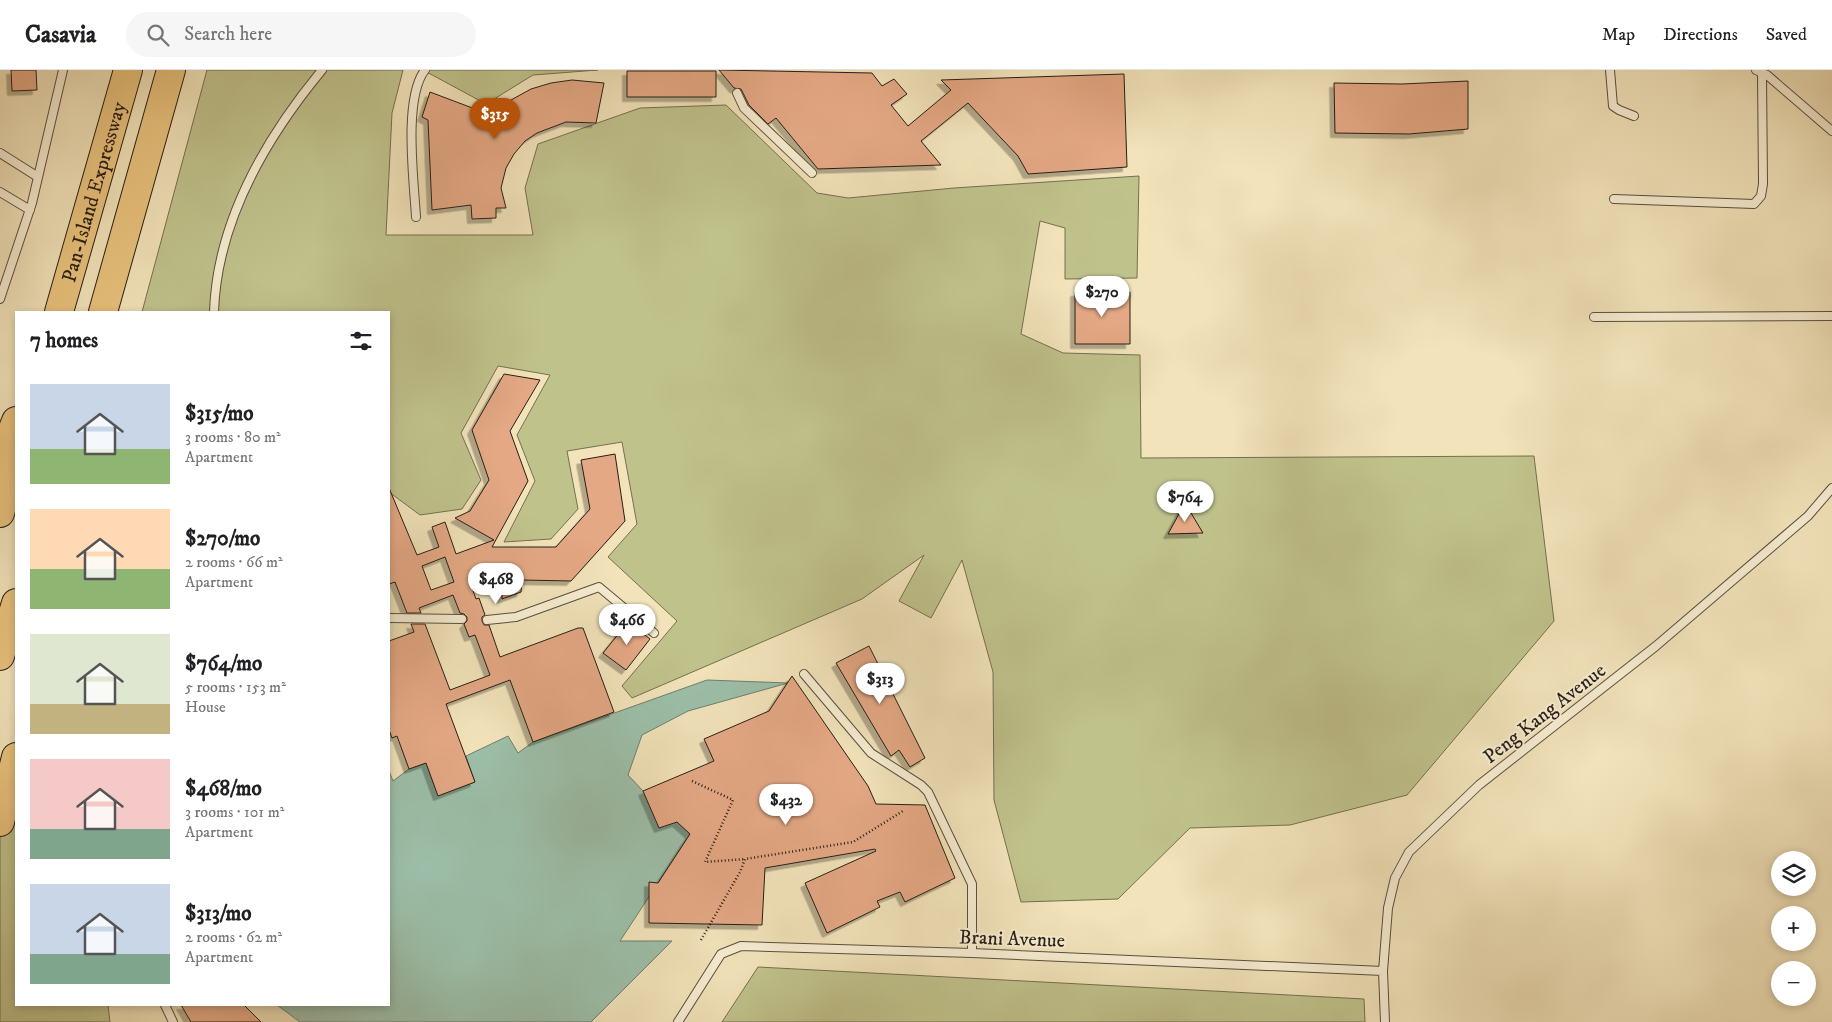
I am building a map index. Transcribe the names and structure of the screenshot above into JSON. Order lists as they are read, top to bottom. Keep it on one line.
{"streets":{"highway":["Pan-Island Expressway"],"lane":["Peng Kang Avenue","Brani Avenue"]},"crossings":[["Peng Kang Avenue","Brani Avenue"]],"page":{"header":"Casavia","search":"Search here","nav":["Map","Directions","Saved"],"price":["$315","$270","$764","$468","$466","$313","$432"],"heading":"7 homes","list":[{"name":"$315/mo","note":"3 rooms · 80 m² · Apartment"},{"name":"$270/mo","note":"2 rooms · 66 m² · Apartment"},{"name":"$764/mo","note":"5 rooms · 153 m² · House"},{"name":"$468/mo","note":"3 rooms · 101 m² · Apartment"},{"name":"$313/mo","note":"2 rooms · 62 m² · Apartment"}],"map_buttons":["+","−"]}}
